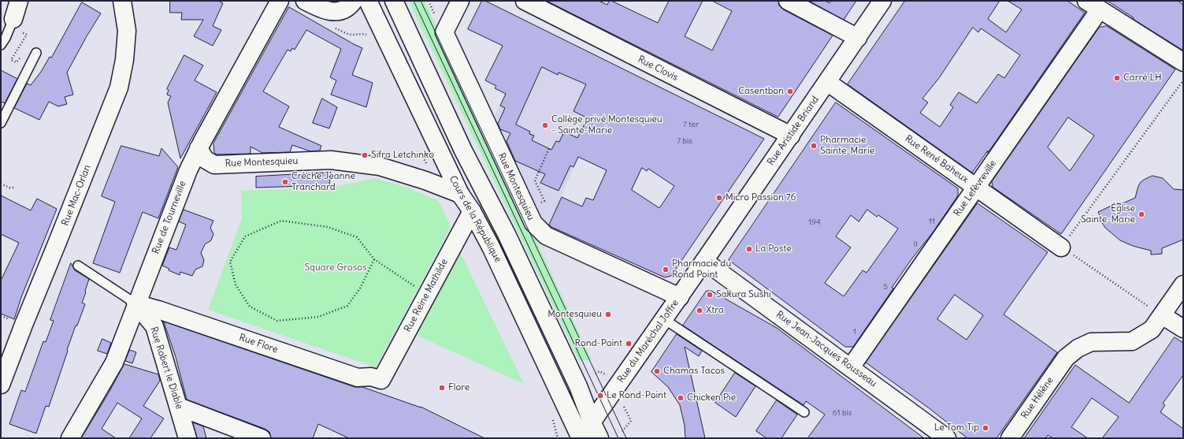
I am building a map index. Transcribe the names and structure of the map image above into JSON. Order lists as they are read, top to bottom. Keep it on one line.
{"streets":{"street":["Rue Clovis","Rue Aristide Briand","Rue René Baheux","Rue Montesquieu","Rue Lefèvreville","Rue Mac-Orlan","Rue de Tourneville","Cours de la République","Rue Reine Mathilde","Rue du Maréchal Joffre","Rue Flore","Rue Jean-Jacques Rousseau","Rue Robert le Diable","Rue Hélène"]},"crossings":[["Rue Clovis","Rue Aristide Briand"],["Rue Aristide Briand","Rue René Baheux"],["Rue Aristide Briand","Rue du Maréchal Joffre"],["Rue Aristide Briand","Rue Jean-Jacques Rousseau"],["Rue René Baheux","Rue Lefèvreville"],["Rue Montesquieu","Rue de Tourneville"],["Rue Montesquieu","Cours de la République"],["Rue Montesquieu","Rue du Maréchal Joffre"],["Rue Lefèvreville","Rue Jean-Jacques Rousseau"],["Rue de Tourneville","Rue Flore"],["Rue de Tourneville","Rue Robert le Diable"],["Cours de la République","Rue Reine Mathilde"],["Cours de la République","Rue du Maréchal Joffre"],["Rue Reine Mathilde","Rue Flore"],["Rue du Maréchal Joffre","Rue Jean-Jacques Rousseau"],["Rue Flore","Rue Robert le Diable"]],"parks":["Square Grosos"],"places":["Carré LH","Casentbon","Collège privé Montesquieu - Sainte-Marie","Pharmacie Sainte-Marie","Sifra Letchinko","Crèche Jeanne Tranchard","Micro Passion 76","Église Sainte-Marie","La Poste","Pharmacie du Rond Point","Sakura Sushi","Xtra","Montesquieu","Rond-Point","Chamas Tacos","Flore","Le Rond-Point","Chicken Pie","Le Tom Tip"],"house_numbers":["7 ter","7 bis","11","194","9","5","1","61 bis"]}
